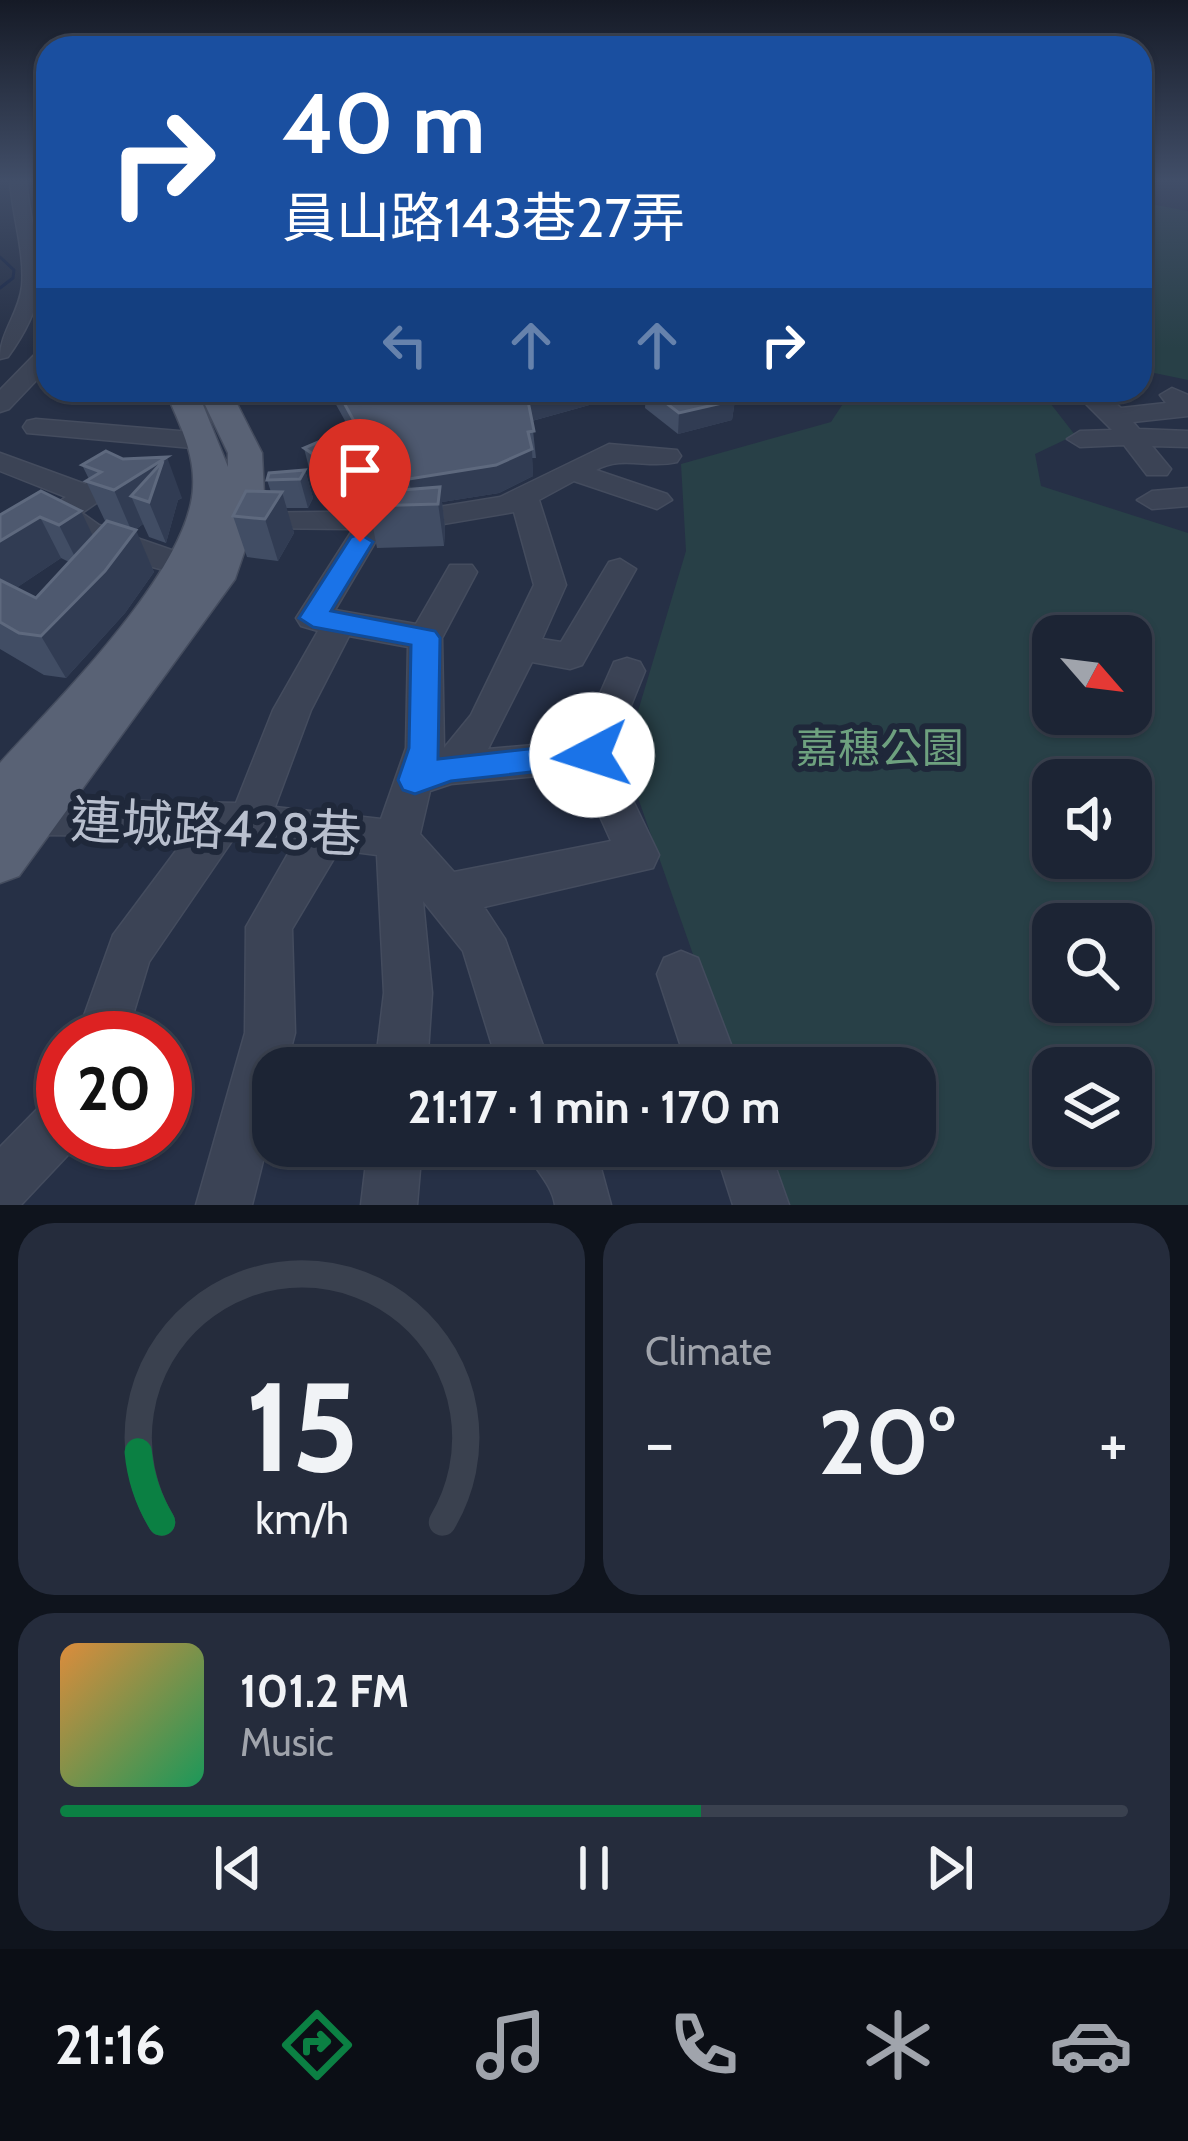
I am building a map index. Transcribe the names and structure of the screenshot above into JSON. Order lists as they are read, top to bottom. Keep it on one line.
{"streets":{"street":["連城路428巷"]},"parks":["嘉穗公園"],"north":"bottom right","page":{"turn":["40 m","員山路143巷27弄"],"limit":"20","trip":"21:17 · 1 min · 170 m","tile":"Climate","heat":["−","20°","+"],"song":["101.2 FM","Music"],"tabs":"21:16","gauge":["15","km/h"]}}
